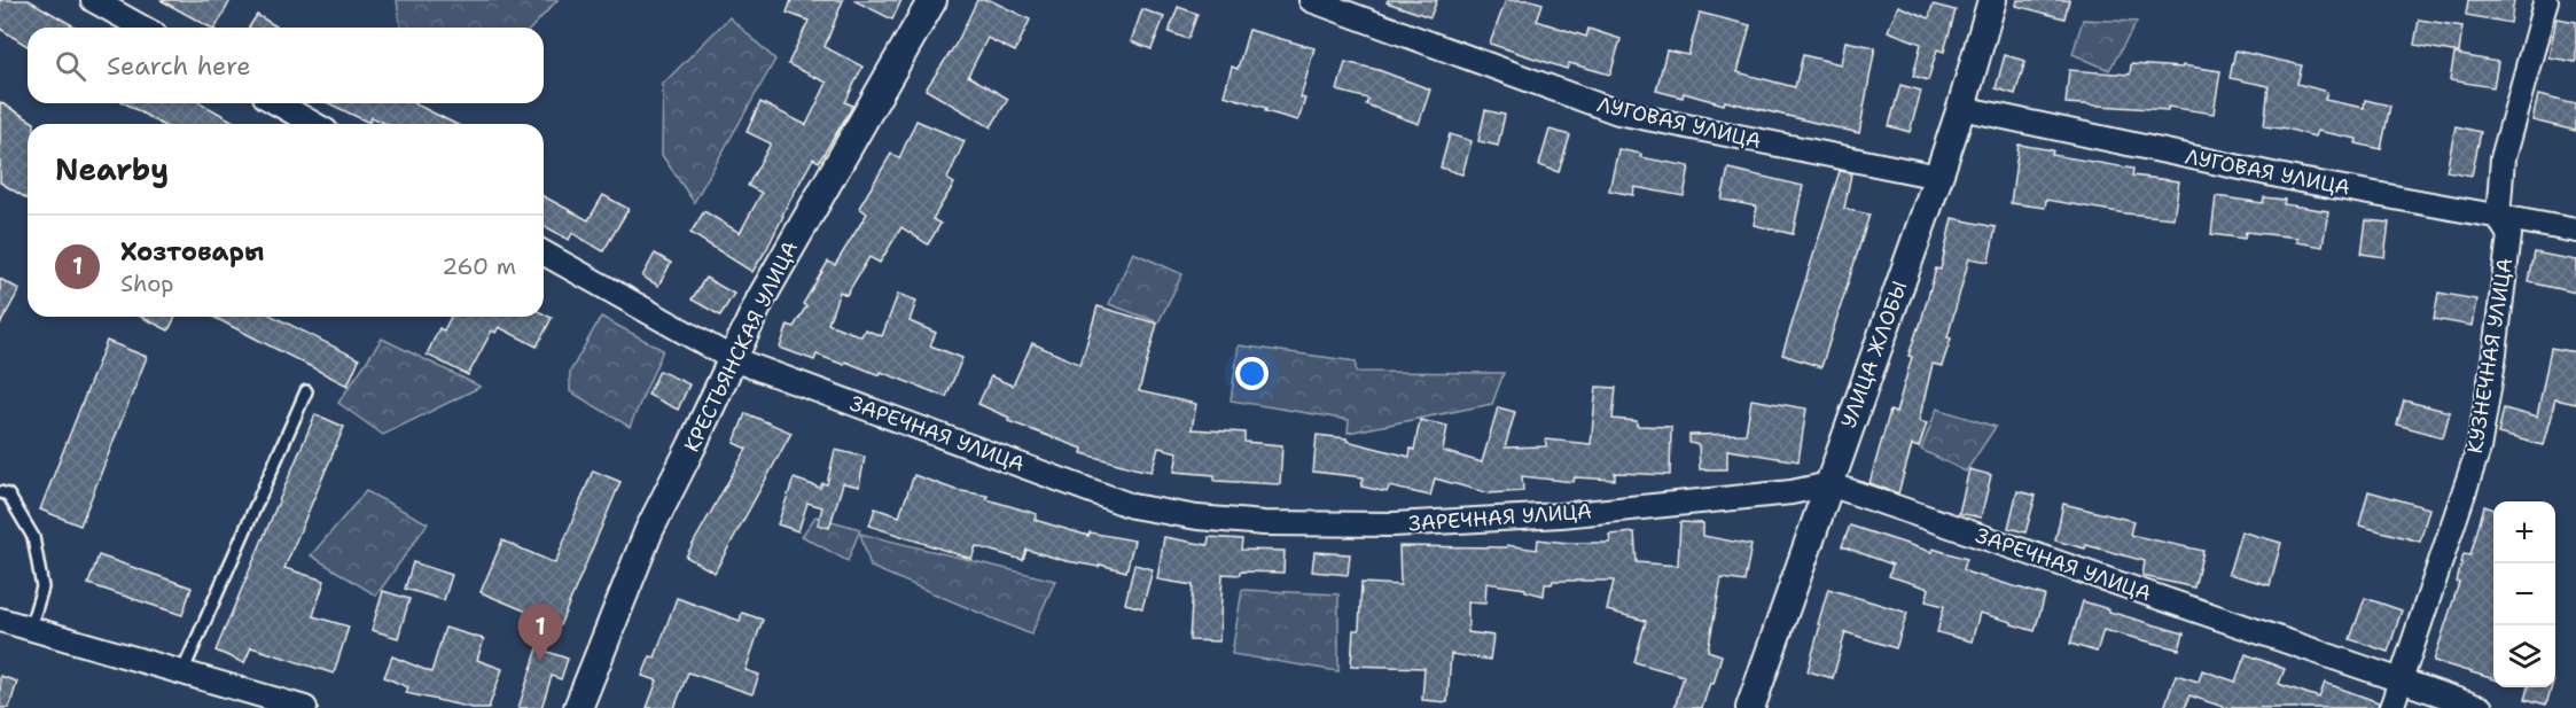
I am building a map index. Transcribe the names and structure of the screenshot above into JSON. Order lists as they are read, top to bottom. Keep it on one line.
{"streets":{"street":["ЛУГОВАЯ УЛИЦА","КРЕСТЬЯНСКАЯ УЛИЦА","УЛИЦА ЖЛОБЫ","КУЗНЕЧНАЯ УЛИЦА","ЗАРЕЧНАЯ УЛИЦА"]},"crossings":[["ЛУГОВАЯ УЛИЦА","УЛИЦА ЖЛОБЫ"],["ЛУГОВАЯ УЛИЦА","КУЗНЕЧНАЯ УЛИЦА"],["КРЕСТЬЯНСКАЯ УЛИЦА","ЗАРЕЧНАЯ УЛИЦА"],["УЛИЦА ЖЛОБЫ","ЗАРЕЧНАЯ УЛИЦА"],["КУЗНЕЧНАЯ УЛИЦА","ЗАРЕЧНАЯ УЛИЦА"]],"page":{"search":"Search here","heading":"Nearby","list":[{"mark":"1","name":"Хозтовары","note":"Shop","value":"260 m"}],"map_buttons":["+","−"],"pins":"1"}}
